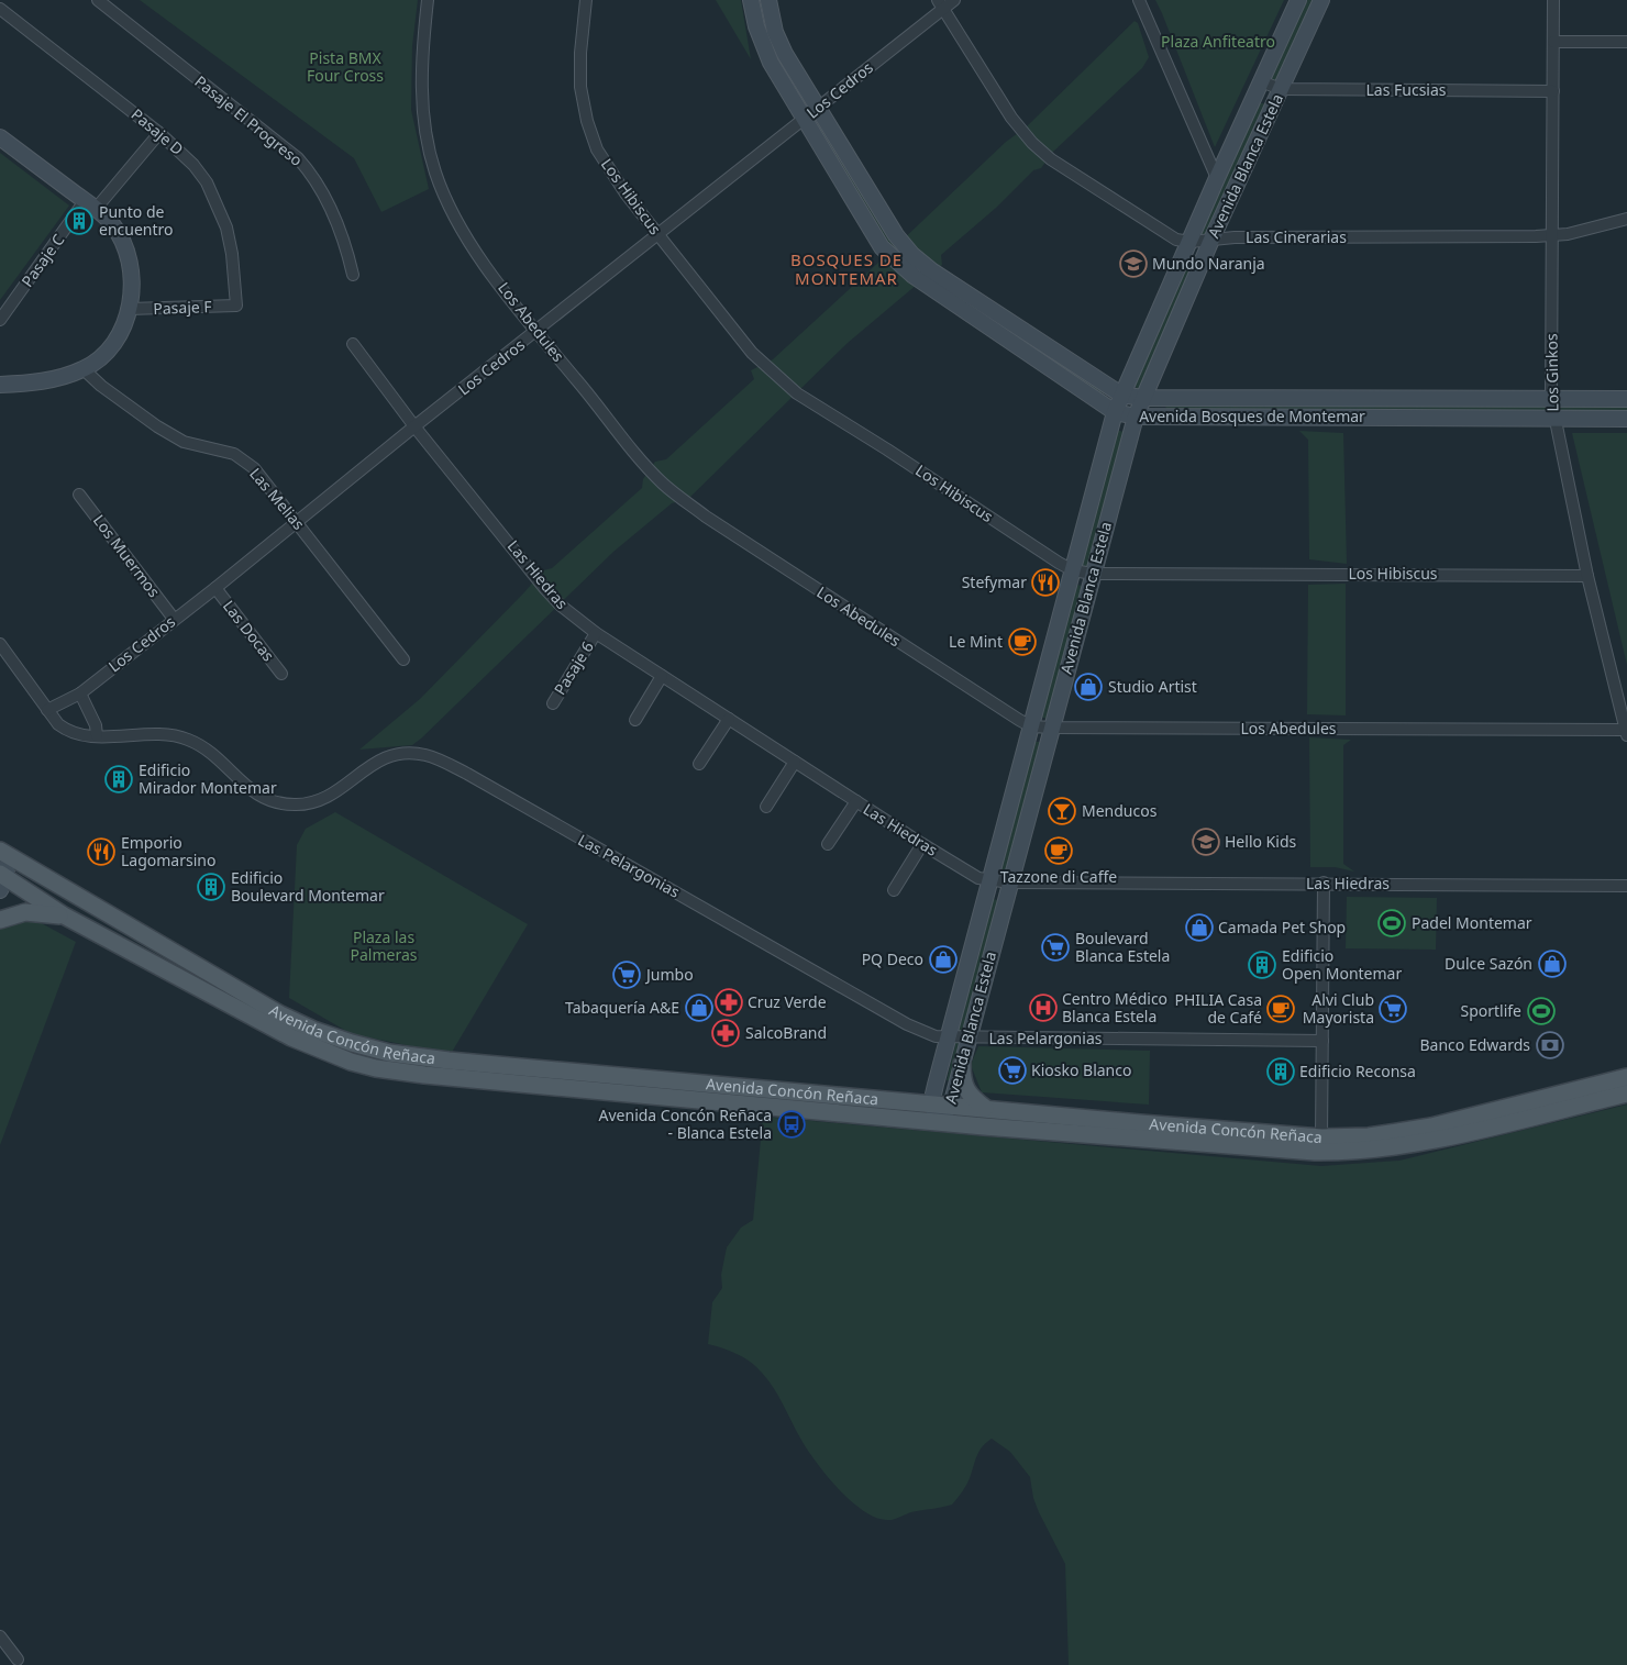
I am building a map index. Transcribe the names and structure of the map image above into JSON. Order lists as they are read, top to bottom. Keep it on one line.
{"streets":{"main road":["Avenida Concón Reñaca"],"street":["Los Cedros","Las Fucsias","Pasaje El Progreso","Pasaje D","Avenida Blanca Estela","Los Hibiscus","Las Cinerarias","Pasaje C","Pasaje F","Los Abedules","Los Ginkos","Avenida Bosques de Montemar","Las Melias","Los Muermos","Las Hiedras","Las Docas","Pasaje 6","Las Pelargonias"]},"crossings":[["Los Cedros","Los Hibiscus"],["Los Cedros","Las Cinerarias"],["Los Cedros","Los Abedules"],["Los Cedros","Avenida Bosques de Montemar"],["Los Cedros","Las Melias"],["Los Cedros","Los Muermos"],["Los Cedros","Las Hiedras"],["Los Cedros","Las Docas"],["Los Cedros","Las Pelargonias"],["Las Fucsias","Avenida Blanca Estela"],["Las Fucsias","Los Ginkos"],["Pasaje D","Pasaje C"],["Pasaje D","Pasaje F"],["Avenida Blanca Estela","Los Hibiscus"],["Avenida Blanca Estela","Las Cinerarias"],["Avenida Blanca Estela","Los Abedules"],["Avenida Blanca Estela","Avenida Bosques de Montemar"],["Avenida Blanca Estela","Las Hiedras"],["Avenida Blanca Estela","Las Pelargonias"],["Avenida Blanca Estela","Avenida Concón Reñaca"],["Los Hibiscus","Los Ginkos"],["Las Cinerarias","Los Ginkos"],["Los Abedules","Los Ginkos"],["Los Ginkos","Avenida Bosques de Montemar"],["Las Hiedras","Pasaje 6"]],"districts":["BOSQUES DE MONTEMAR"],"parks":["Plaza Anfiteatro","Pista BMX Four Cross","Plaza las Palmeras"],"places":{"building":["Punto de encuentro","Edificio Mirador Montemar","Edificio Boulevard Montemar","Edificio Open Montemar","Edificio Reconsa"],"school or university":["Mundo Naranja","Hello Kids"],"restaurant":["Stefymar","Emporio Lagomarsino"],"cafe":["Le Mint","Tazzone di Caffe","PHILIA Casa de Café"],"shop":["Studio Artist","Camada Pet Shop","PQ Deco","Dulce Sazón","Tabaquería A&E"],"bar":["Menducos"],"sports":["Padel Montemar","Sportlife"],"supermarket":["Boulevard Blanca Estela","Jumbo","Alvi Club Mayorista","Kiosko Blanco"],"pharmacy":["Cruz Verde","SalcoBrand"],"hospital":["Centro Médico Blanca Estela"],"bank":["Banco Edwards"],"bus stop":["Avenida Concón Reñaca - Blanca Estela"]}}
